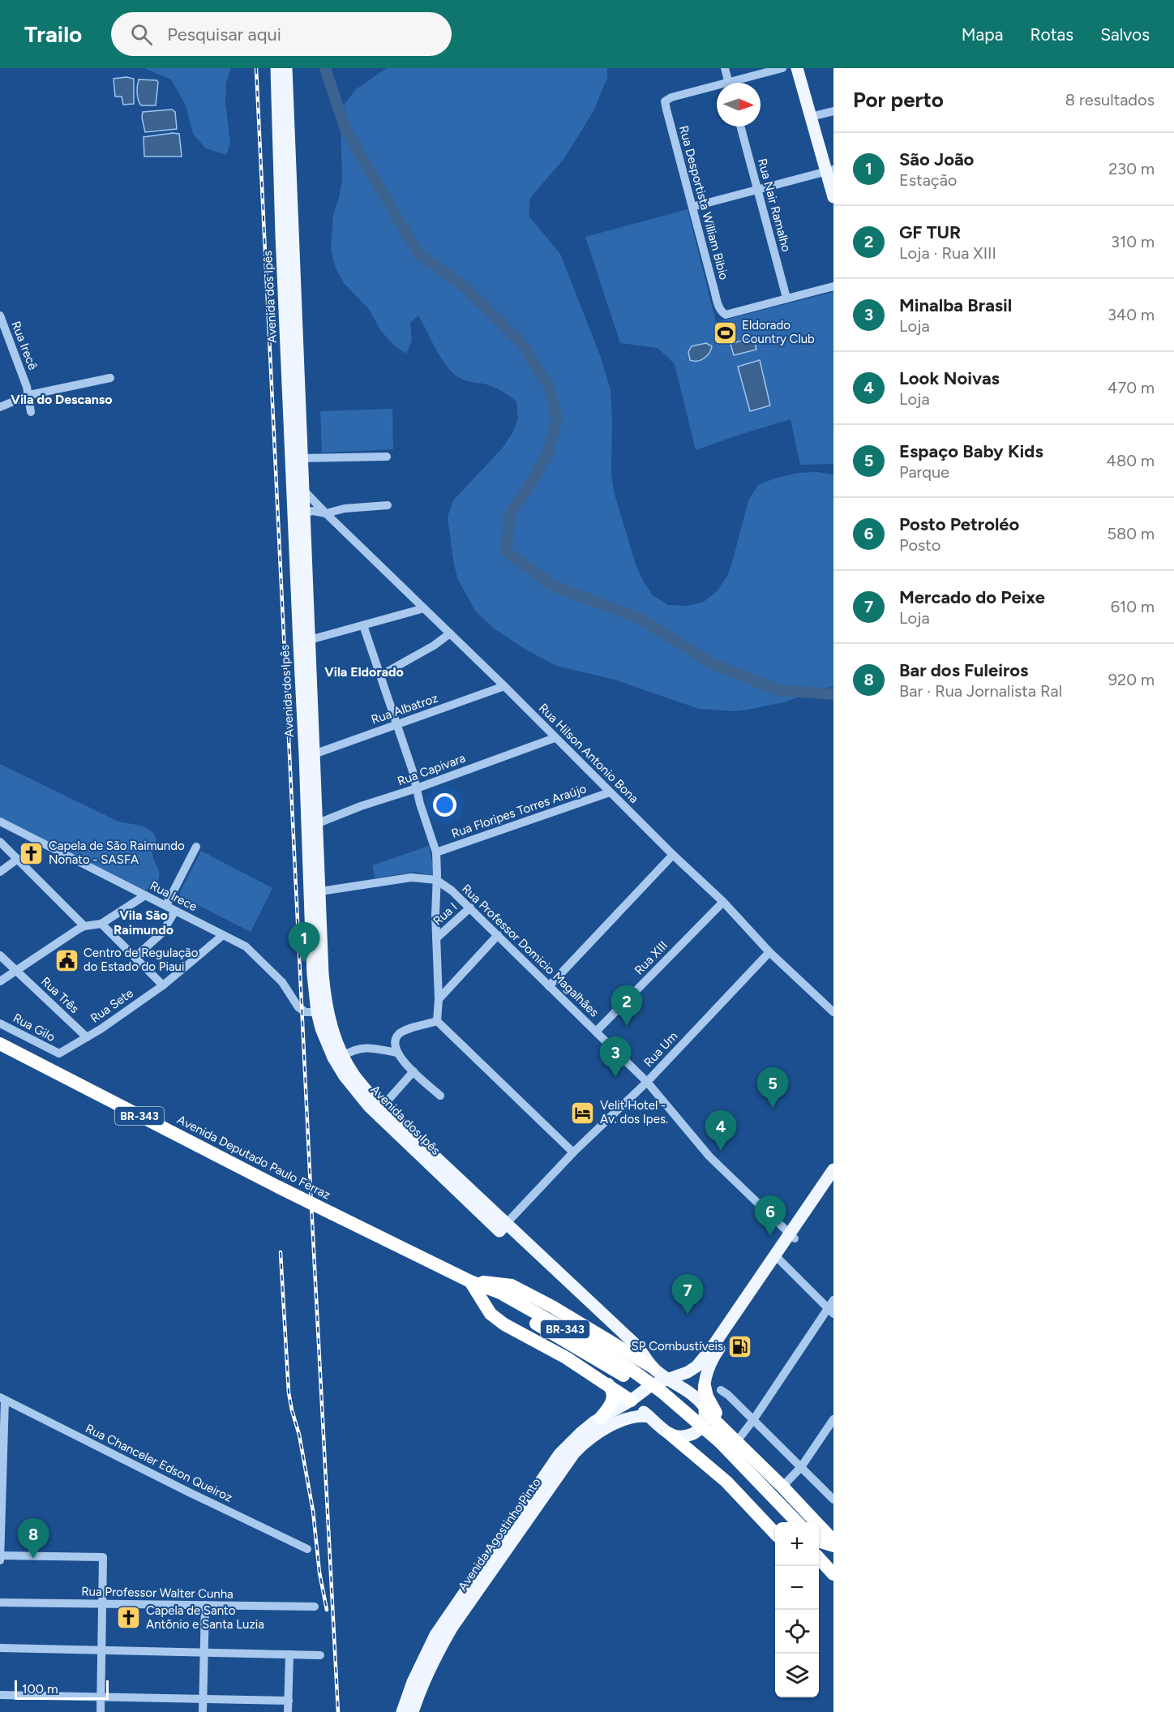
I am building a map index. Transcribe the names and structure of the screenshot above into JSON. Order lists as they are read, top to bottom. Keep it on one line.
{"streets":{"highway":["BR-343","Avenida Deputado Paulo Ferraz"],"main road":["Avenida dos Ipês","Avenida Agostinho Pinto"],"street":["Rua Desportista William Bibio","Rua Nair Ramalho","Rua Irecê","Rua Albatroz","Rua Hilson Antonio Bona","Rua Capivara","Rua Floripes Torres Araújo","Rua Irece","Rua I","Rua Professor Domicio Magalhães","Rua XIII","Rua Três","Rua Sete","Rua Gilo","Rua Um","Rua Chanceler Edson Queiroz","Rua Professor Walter Cunha"]},"crossings":[["Rua Desportista William Bibio","Rua Nair Ramalho"],["Avenida dos Ipês","Rua Albatroz"],["Avenida dos Ipês","Rua Hilson Antonio Bona"],["Avenida dos Ipês","Rua Capivara"],["Avenida dos Ipês","Rua Irece"],["Avenida dos Ipês","Rua Um"],["Avenida dos Ipês","Avenida Agostinho Pinto"],["Rua Albatroz","Rua Hilson Antonio Bona"],["Rua Hilson Antonio Bona","Rua Capivara"],["Rua Hilson Antonio Bona","Rua Floripes Torres Araújo"],["Rua Hilson Antonio Bona","Rua XIII"],["Rua Hilson Antonio Bona","Rua Um"],["Rua Irece","Rua Sete"],["Rua I","Rua Professor Domicio Magalhães"],["Rua Professor Domicio Magalhães","Rua XIII"],["Rua Professor Domicio Magalhães","Rua Um"],["Rua Três","Rua Sete"],["Rua Sete","Rua Gilo"]],"districts":["Vila do Descanso","Vila Eldorado","Vila São Raimundo"],"places":{"sports":["Eldorado Country Club"],"church":["Capela de São Raimundo Nonato - SASFA","Capela de Santo Antônio e Santa Luzia"],"public building":["Centro de Regulação do Estado do Piaui"],"hotel":["Velit Hotel - Av. dos Ipes."],"fuel station":["SP Combustíveis"]},"scale_bar":"100 m","north":"right","page":{"header":"Trailo","search":"Pesquisar aqui","nav":["Mapa","Rotas","Salvos"],"heading":["Por perto","8 resultados"],"list":[{"mark":"1","name":"São João","note":"Estação","value":"230 m"},{"mark":"2","name":"GF TUR","note":"Loja · Rua XIII","value":"310 m"},{"mark":"3","name":"Minalba Brasil","note":"Loja","value":"340 m"},{"mark":"4","name":"Look Noivas","note":"Loja","value":"470 m"},{"mark":"5","name":"Espaço Baby Kids","note":"Parque","value":"480 m"},{"mark":"6","name":"Posto Petroléo","note":"Posto","value":"580 m"},{"mark":"7","name":"Mercado do Peixe","note":"Loja","value":"610 m"},{"mark":"8","name":"Bar dos Fuleiros","note":"Bar · Rua Jornalista Ral","value":"920 m"}],"pins":["1","2","3","5","4","6","7","8"],"map_buttons":["+","−"],"scale":"100 m"}}
